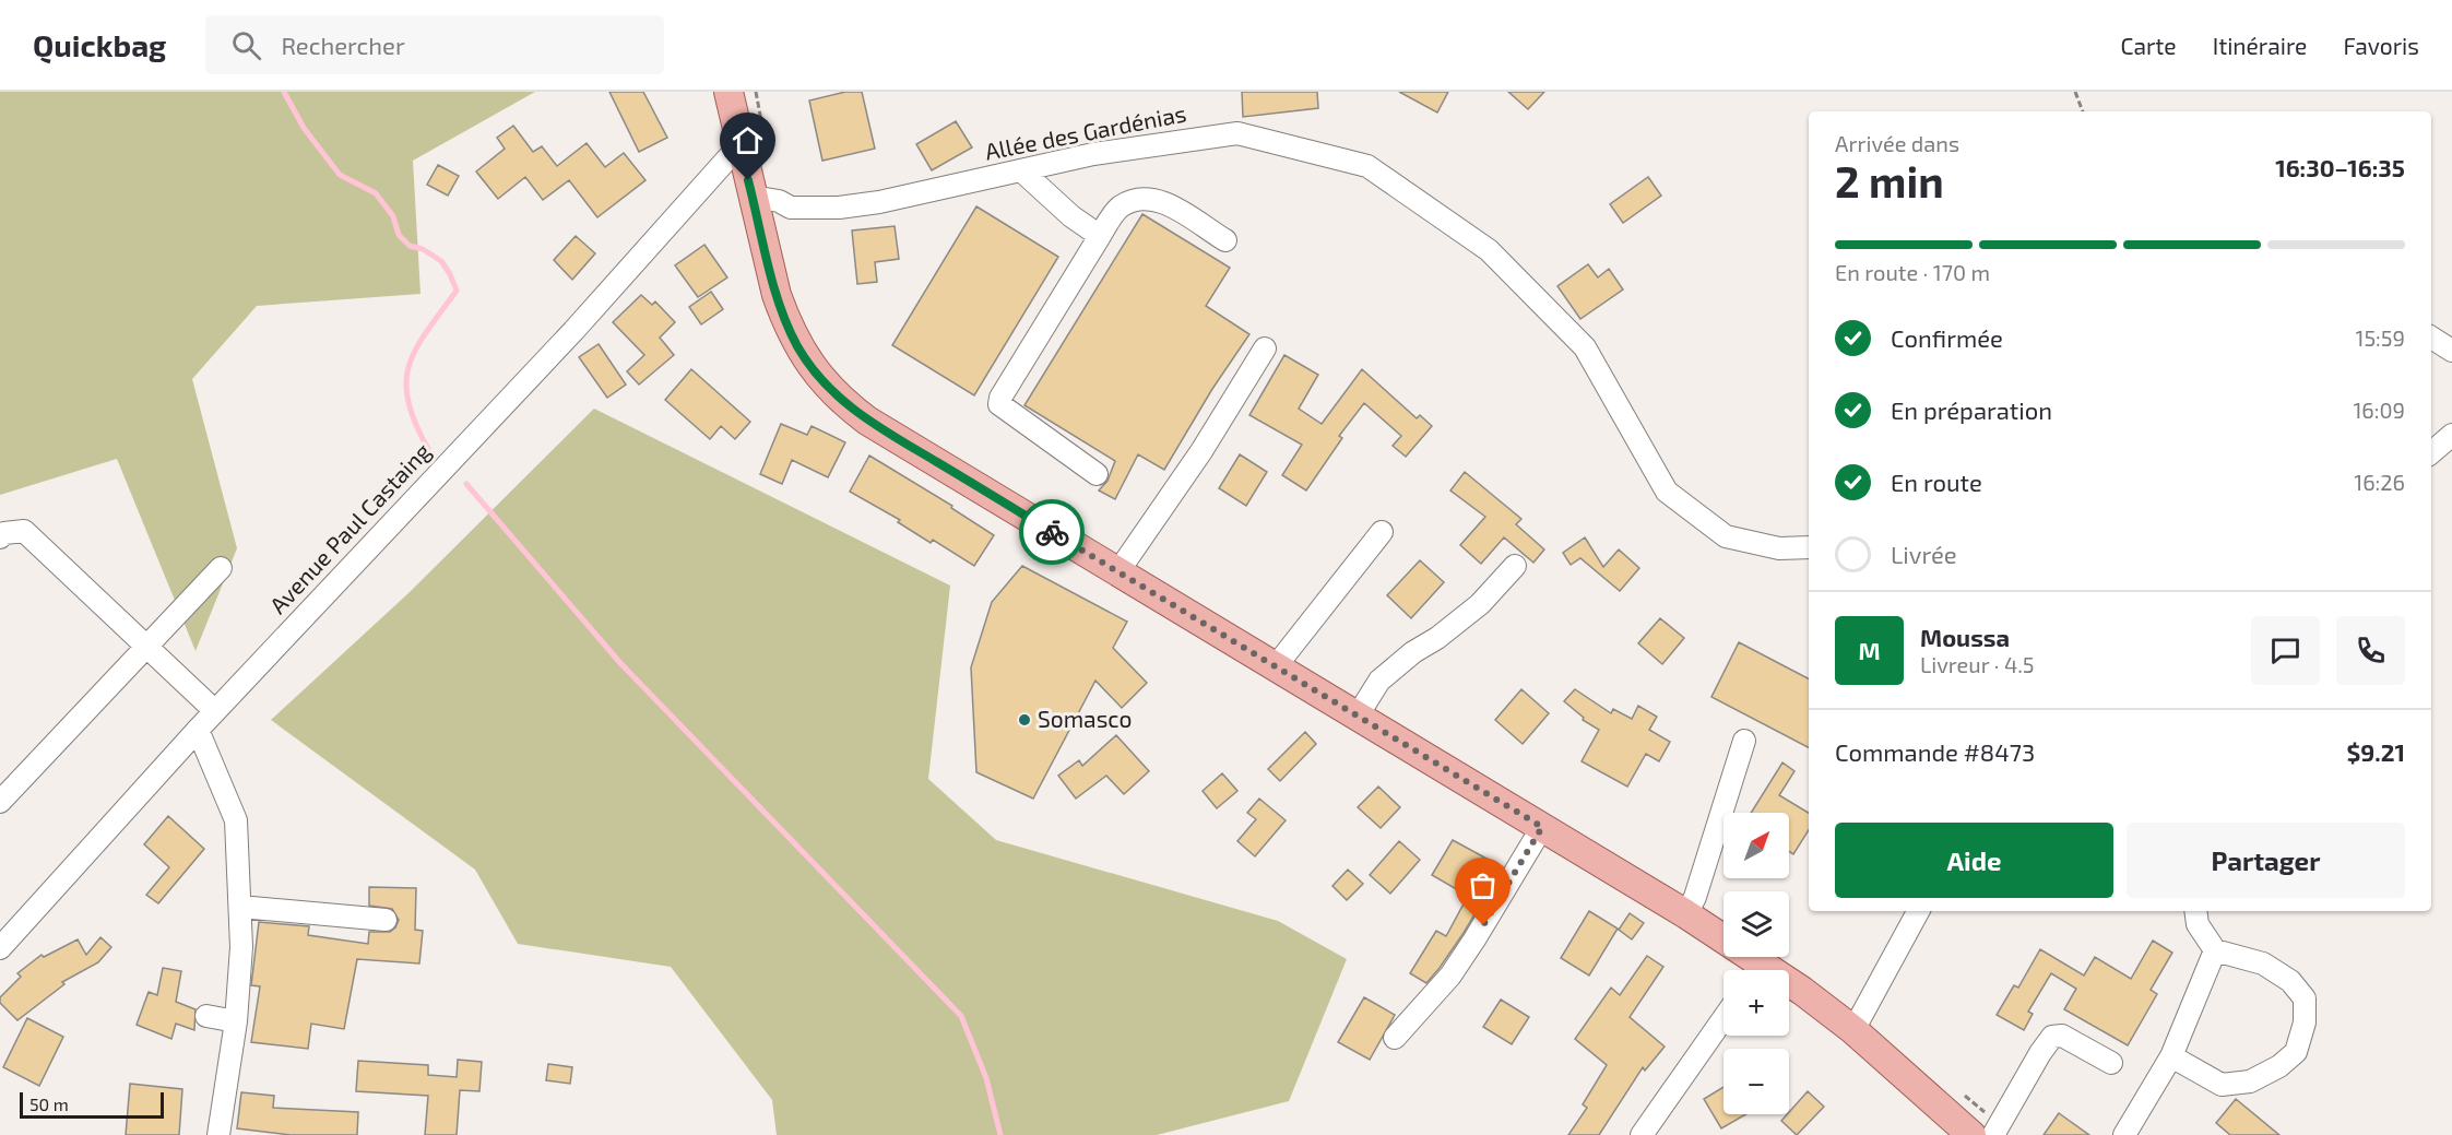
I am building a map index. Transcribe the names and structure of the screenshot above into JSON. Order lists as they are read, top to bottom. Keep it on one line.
{"streets":{"street":["Allée des Gardénias","Avenue Paul Castaing"]},"places":["Somasco"],"scale_bar":"50 m","north":"top right","page":{"header":"Quickbag","search":"Rechercher","nav":["Carte","Itinéraire","Favoris"],"heading":["2 min","Arrivée dans","16:30–16:35"],"panel":["Moussa","Livreur · 4.5","Commande #8473","$9.21"],"bar":"En route · 170 m","list":[["Confirmée","15:59"],["En préparation","16:09"],["En route","16:26"],"Livrée"],"round":"M","buttons":["Aide","Partager"],"map_buttons":["+","−"],"scale":"50 m"}}
